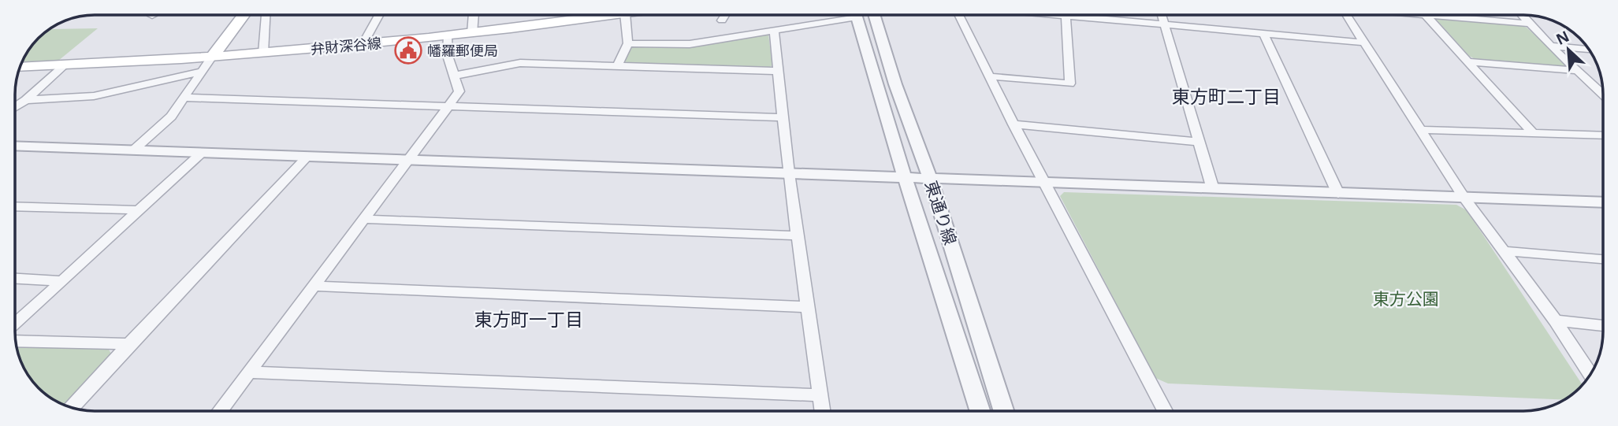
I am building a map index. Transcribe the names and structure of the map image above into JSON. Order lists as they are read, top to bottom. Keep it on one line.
{"streets":{"main road":["弁財深谷線"],"street":["東通り線"]},"districts":["東方町二丁目","東方町一丁目"],"parks":["東方公園"],"places":{"public building":["幡羅郵便局"]},"north":"top left"}
